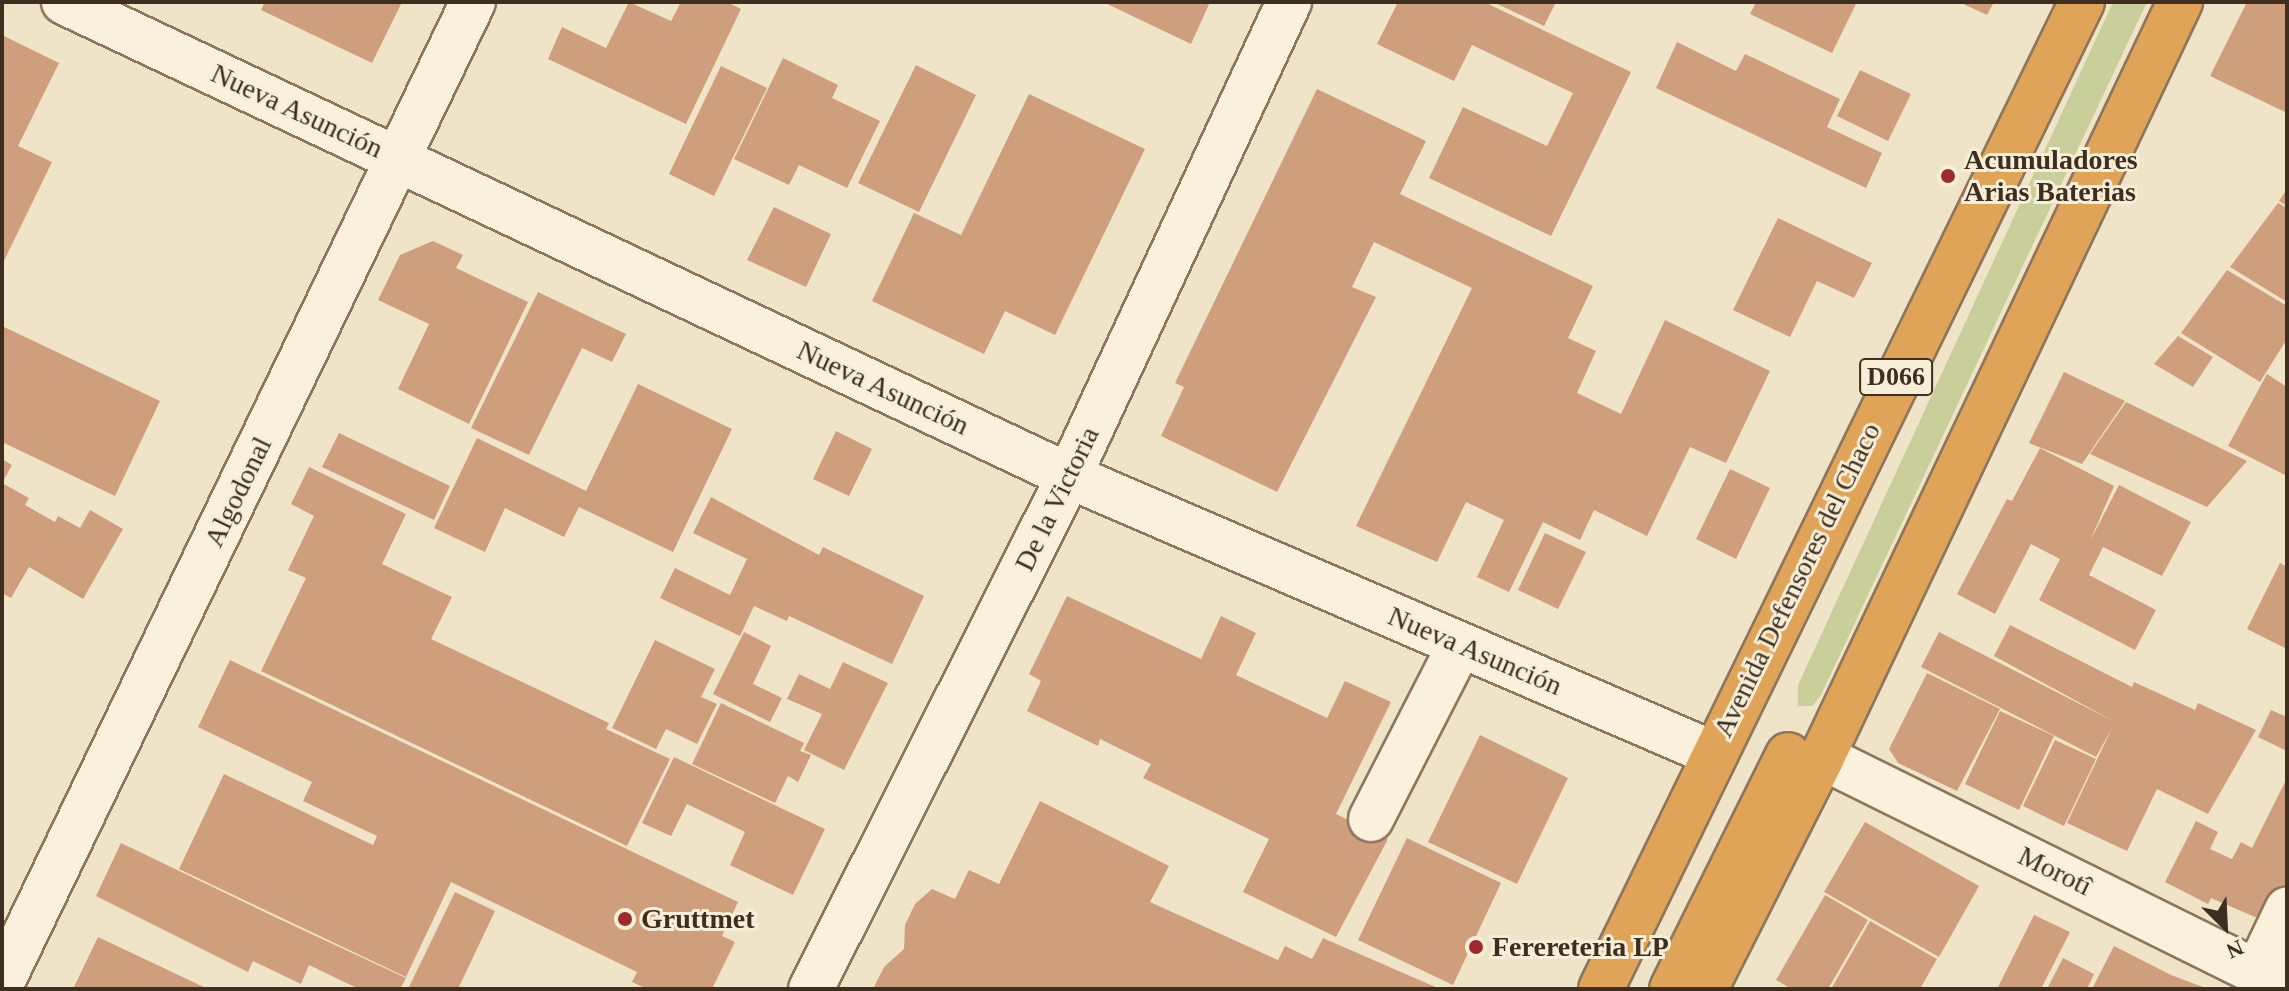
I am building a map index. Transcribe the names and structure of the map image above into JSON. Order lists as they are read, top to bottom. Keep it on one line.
{"streets":{"highway":["D066","Avenida Defensores del Chaco"],"street":["Nueva Asunción","Algodonal","De la Victoria","Morotî"]},"crossings":[["Nueva Asunción","Algodonal"],["Nueva Asunción","De la Victoria"],["Nueva Asunción","Avenida Defensores del Chaco"]],"places":["Acumuladores Arias Baterias","Gruttmet","Ferereteria LP"],"north":"bottom right"}
